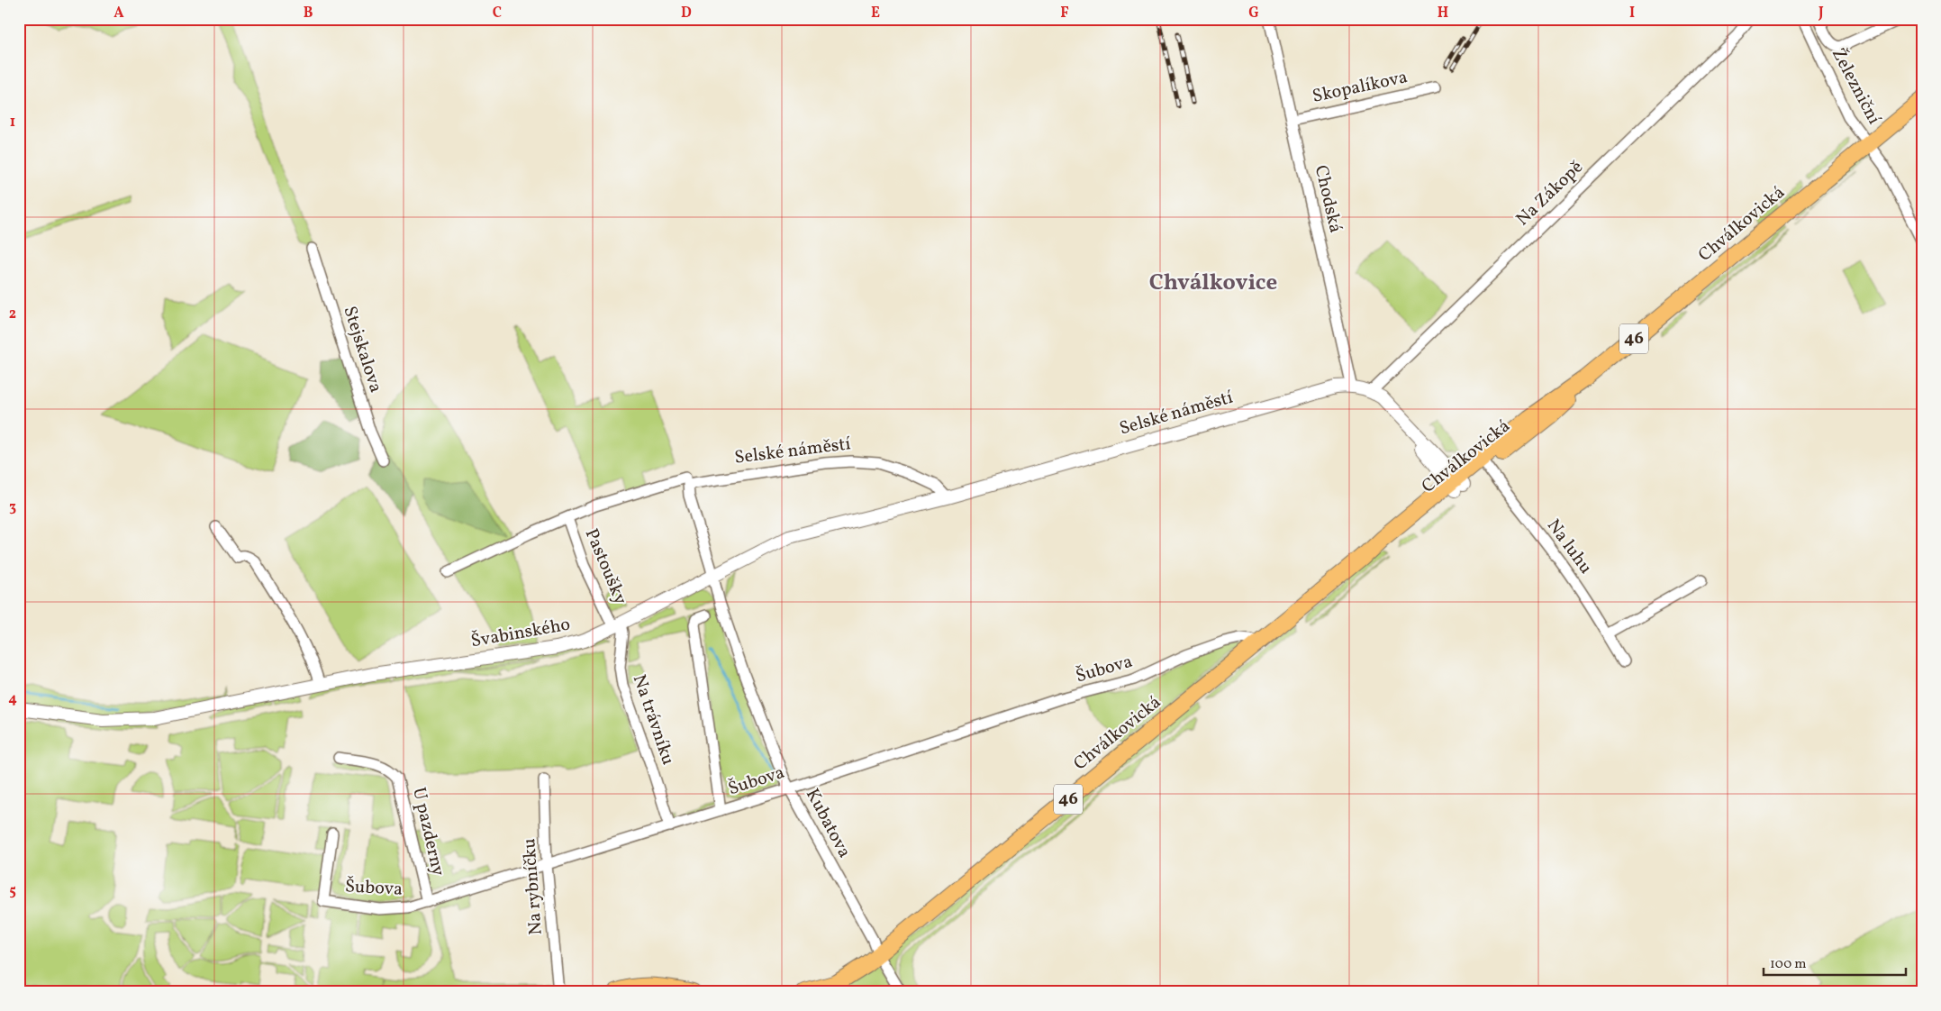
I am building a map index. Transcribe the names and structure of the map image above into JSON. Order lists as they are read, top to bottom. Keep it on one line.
{"streets":{"main road":["Chválkovická","46"],"street":["Železniční","Skopalíkova","Na Zákopě","Chodská","Stejskalova","Selské náměstí","Na luhu","Pastoušky","Švabinského","Šubova","Na trávníku","Kubatova","U pazderny","Na rybníčku"]},"crossings":[["Železniční","Chválkovická"],["Skopalíkova","Chodská"],["Na Zákopě","Selské náměstí"],["Chodská","Selské náměstí"],["Chválkovická","Selské náměstí"],["Chválkovická","Na luhu"],["Chválkovická","Šubova"],["Chválkovická","Kubatova"],["Selské náměstí","Pastoušky"],["Selské náměstí","Švabinského"],["Selské náměstí","Kubatova"],["Pastoušky","Švabinského"],["Pastoušky","Na trávníku"],["Švabinského","Na trávníku"],["Švabinského","Kubatova"],["Šubova","Na trávníku"],["Šubova","Kubatova"],["Šubova","U pazderny"],["Šubova","Na rybníčku"]],"districts":["Chválkovice"],"scale_bar":"100 m","grid":{"columns":["A","B","C","D","E","F","G","H","I","J"],"rows":["1","2","3","4","5"]}}
